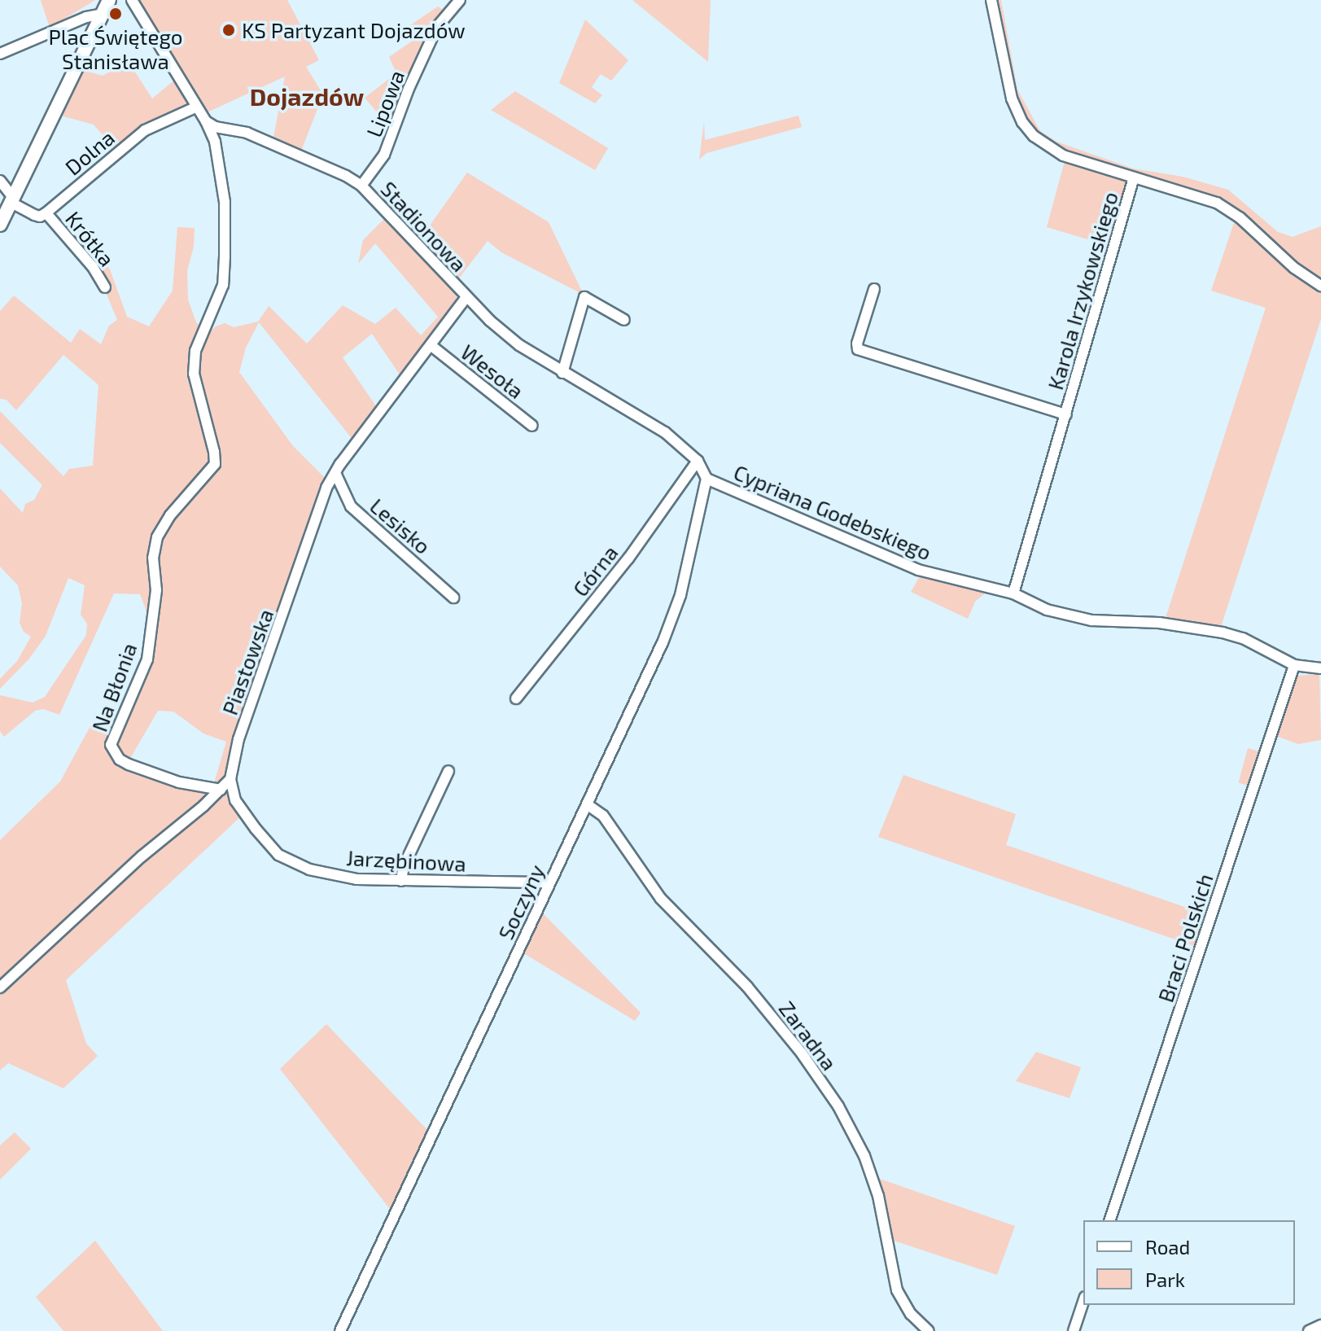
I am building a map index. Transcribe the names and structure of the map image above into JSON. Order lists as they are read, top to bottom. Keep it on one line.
{"streets":{"street":["Lipowa","Dolna","Stadionowa","Krótka","Karola Irzykowskiego","Wesoła","Cypriana Godebskiego","Lesisko","Górna","Piastowska","Na Błonia","Jarzębinowa","Soczyny","Braci Polskich","Zaradna"]},"crossings":[["Lipowa","Stadionowa"],["Dolna","Krótka"],["Stadionowa","Cypriana Godebskiego"],["Stadionowa","Górna"],["Stadionowa","Piastowska"],["Stadionowa","Na Błonia"],["Stadionowa","Soczyny"],["Karola Irzykowskiego","Cypriana Godebskiego"],["Wesoła","Piastowska"],["Cypriana Godebskiego","Soczyny"],["Cypriana Godebskiego","Braci Polskich"],["Lesisko","Piastowska"],["Piastowska","Na Błonia"],["Piastowska","Jarzębinowa"],["Jarzębinowa","Soczyny"],["Soczyny","Zaradna"]],"districts":["Dojazdów"],"places":["Plac Świętego Stanisława","KS Partyzant Dojazdów"],"legend":["Road","Park"]}
